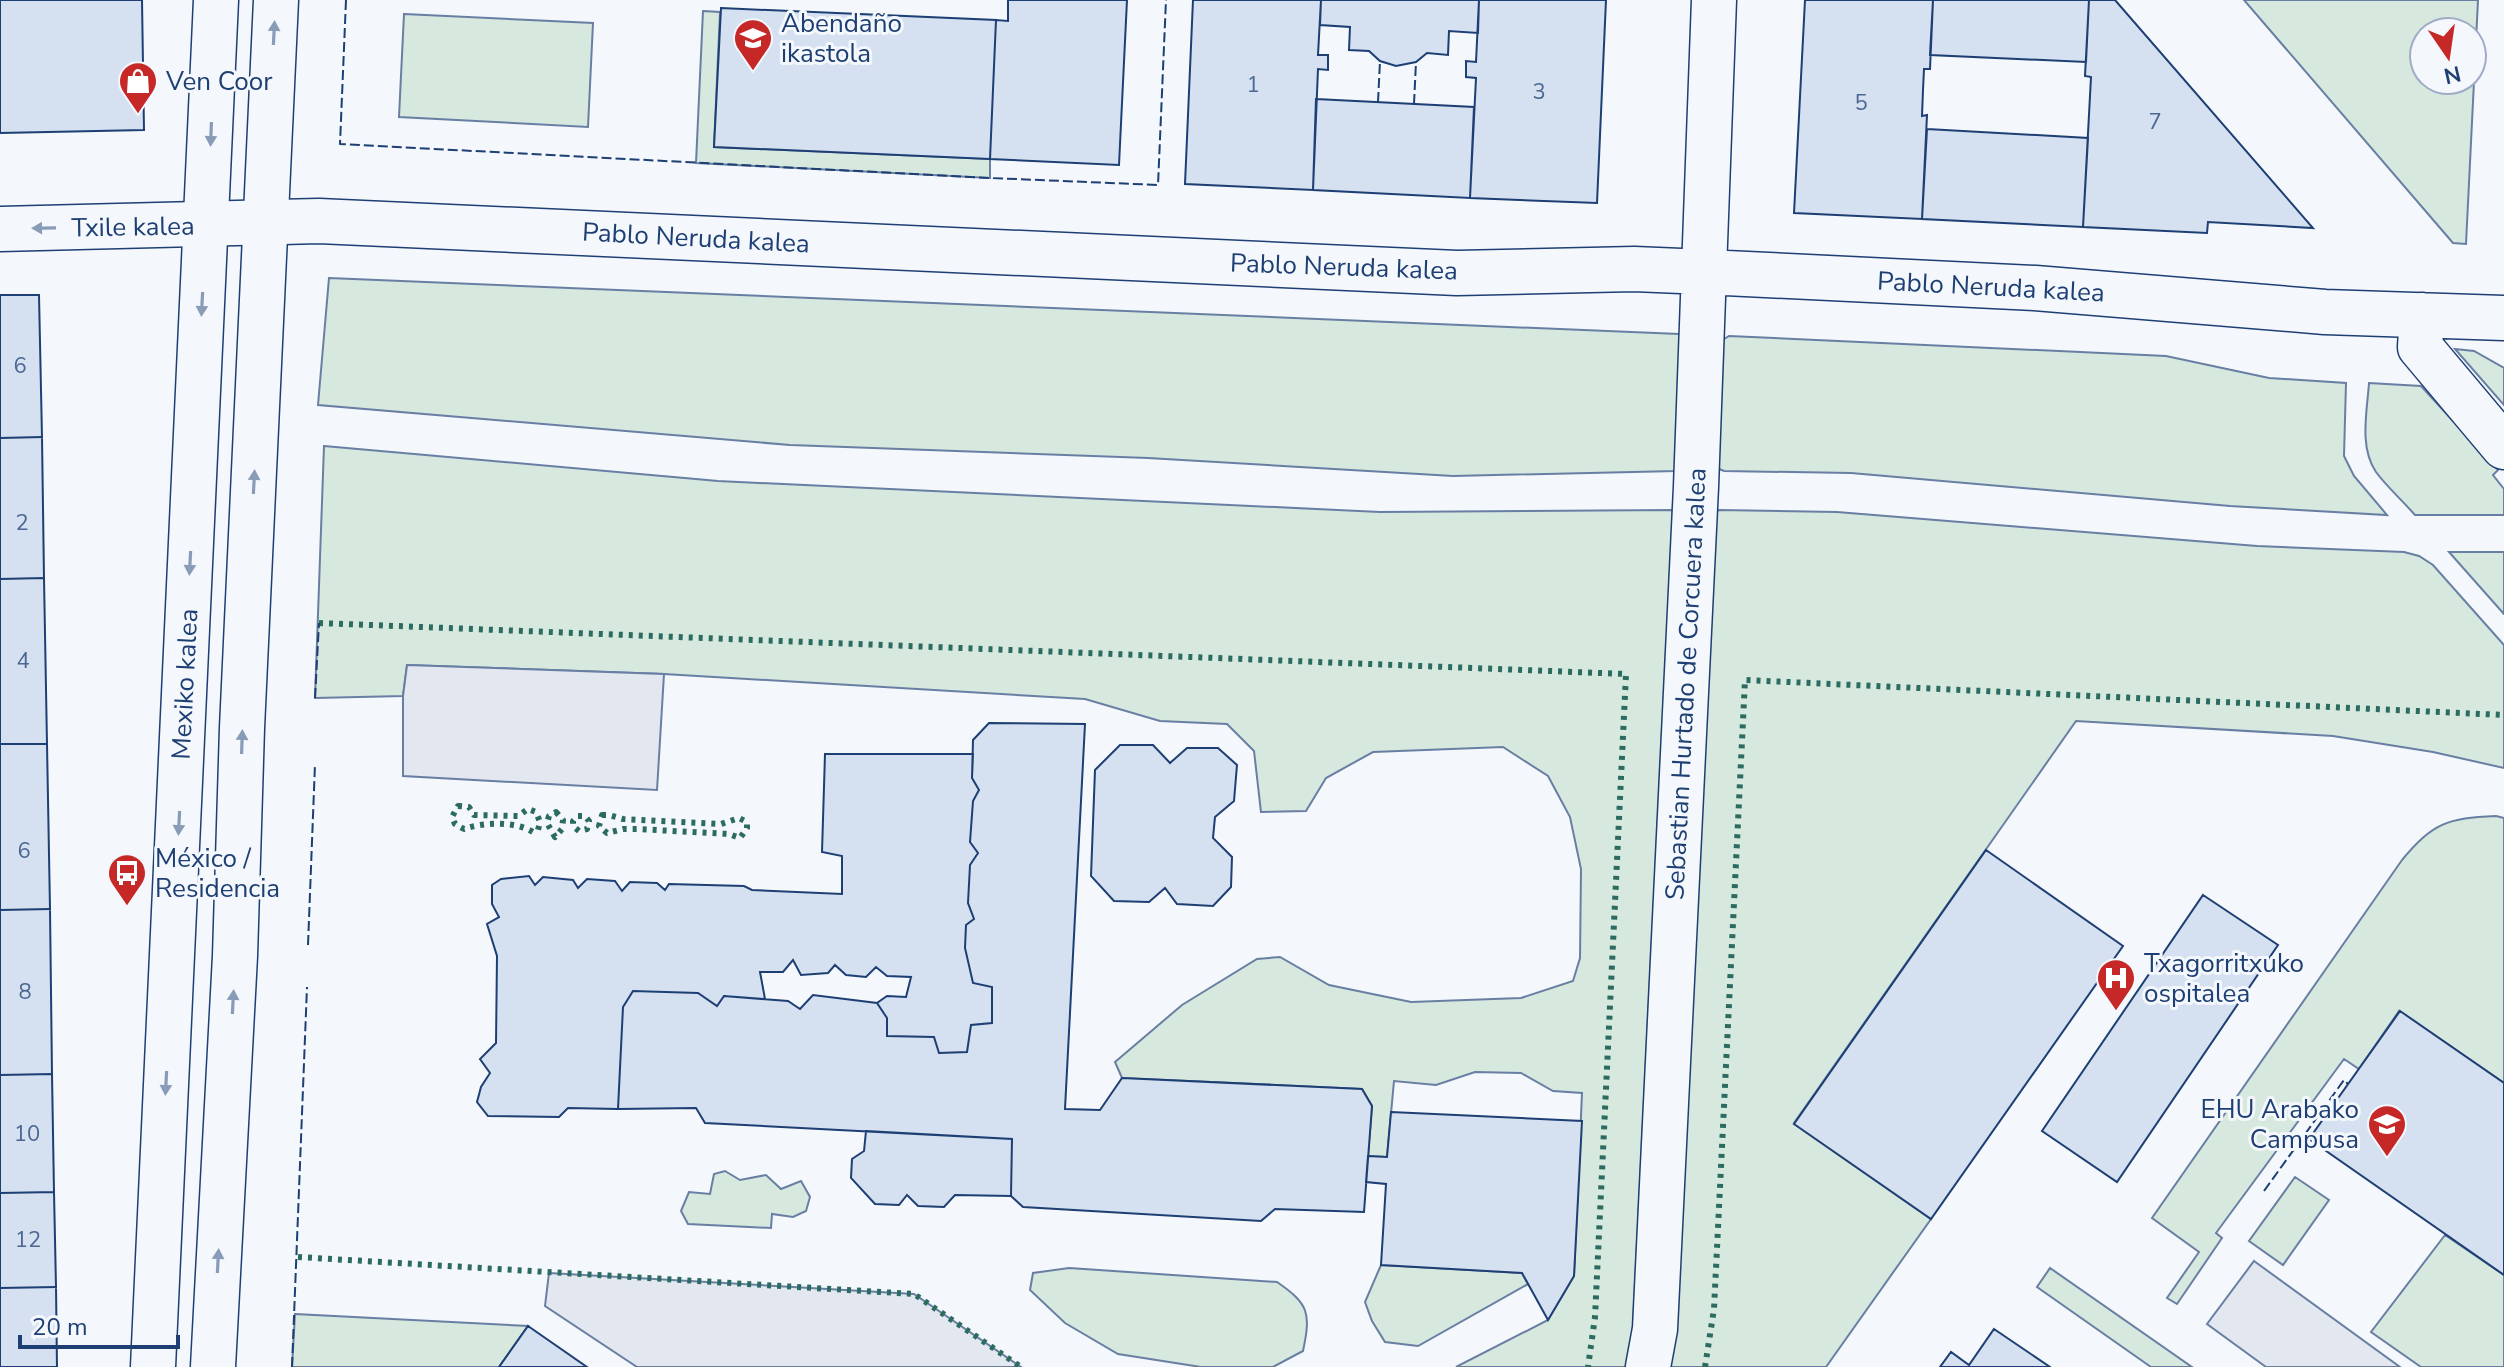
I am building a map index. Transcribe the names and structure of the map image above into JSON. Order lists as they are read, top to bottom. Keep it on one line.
{"streets":{"street":["Txile kalea","Pablo Neruda kalea","Mexiko kalea","Sebastian Hurtado de Corcuera kalea"]},"crossings":[["Txile kalea","Pablo Neruda kalea"],["Txile kalea","Mexiko kalea"],["Pablo Neruda kalea","Sebastian Hurtado de Corcuera kalea"]],"one_way":["Txile kalea"],"places":{"school or university":["Abendaño ikastola","EHU Arabako Campusa"],"shop":["Ven Coor"],"bus stop":["México / Residencia"],"hospital":["Txagorritxuko ospitalea"]},"house_numbers":["1","3","5","7","6","2","4","6","8","10","12"],"scale_bar":"20 m","north":"bottom"}
